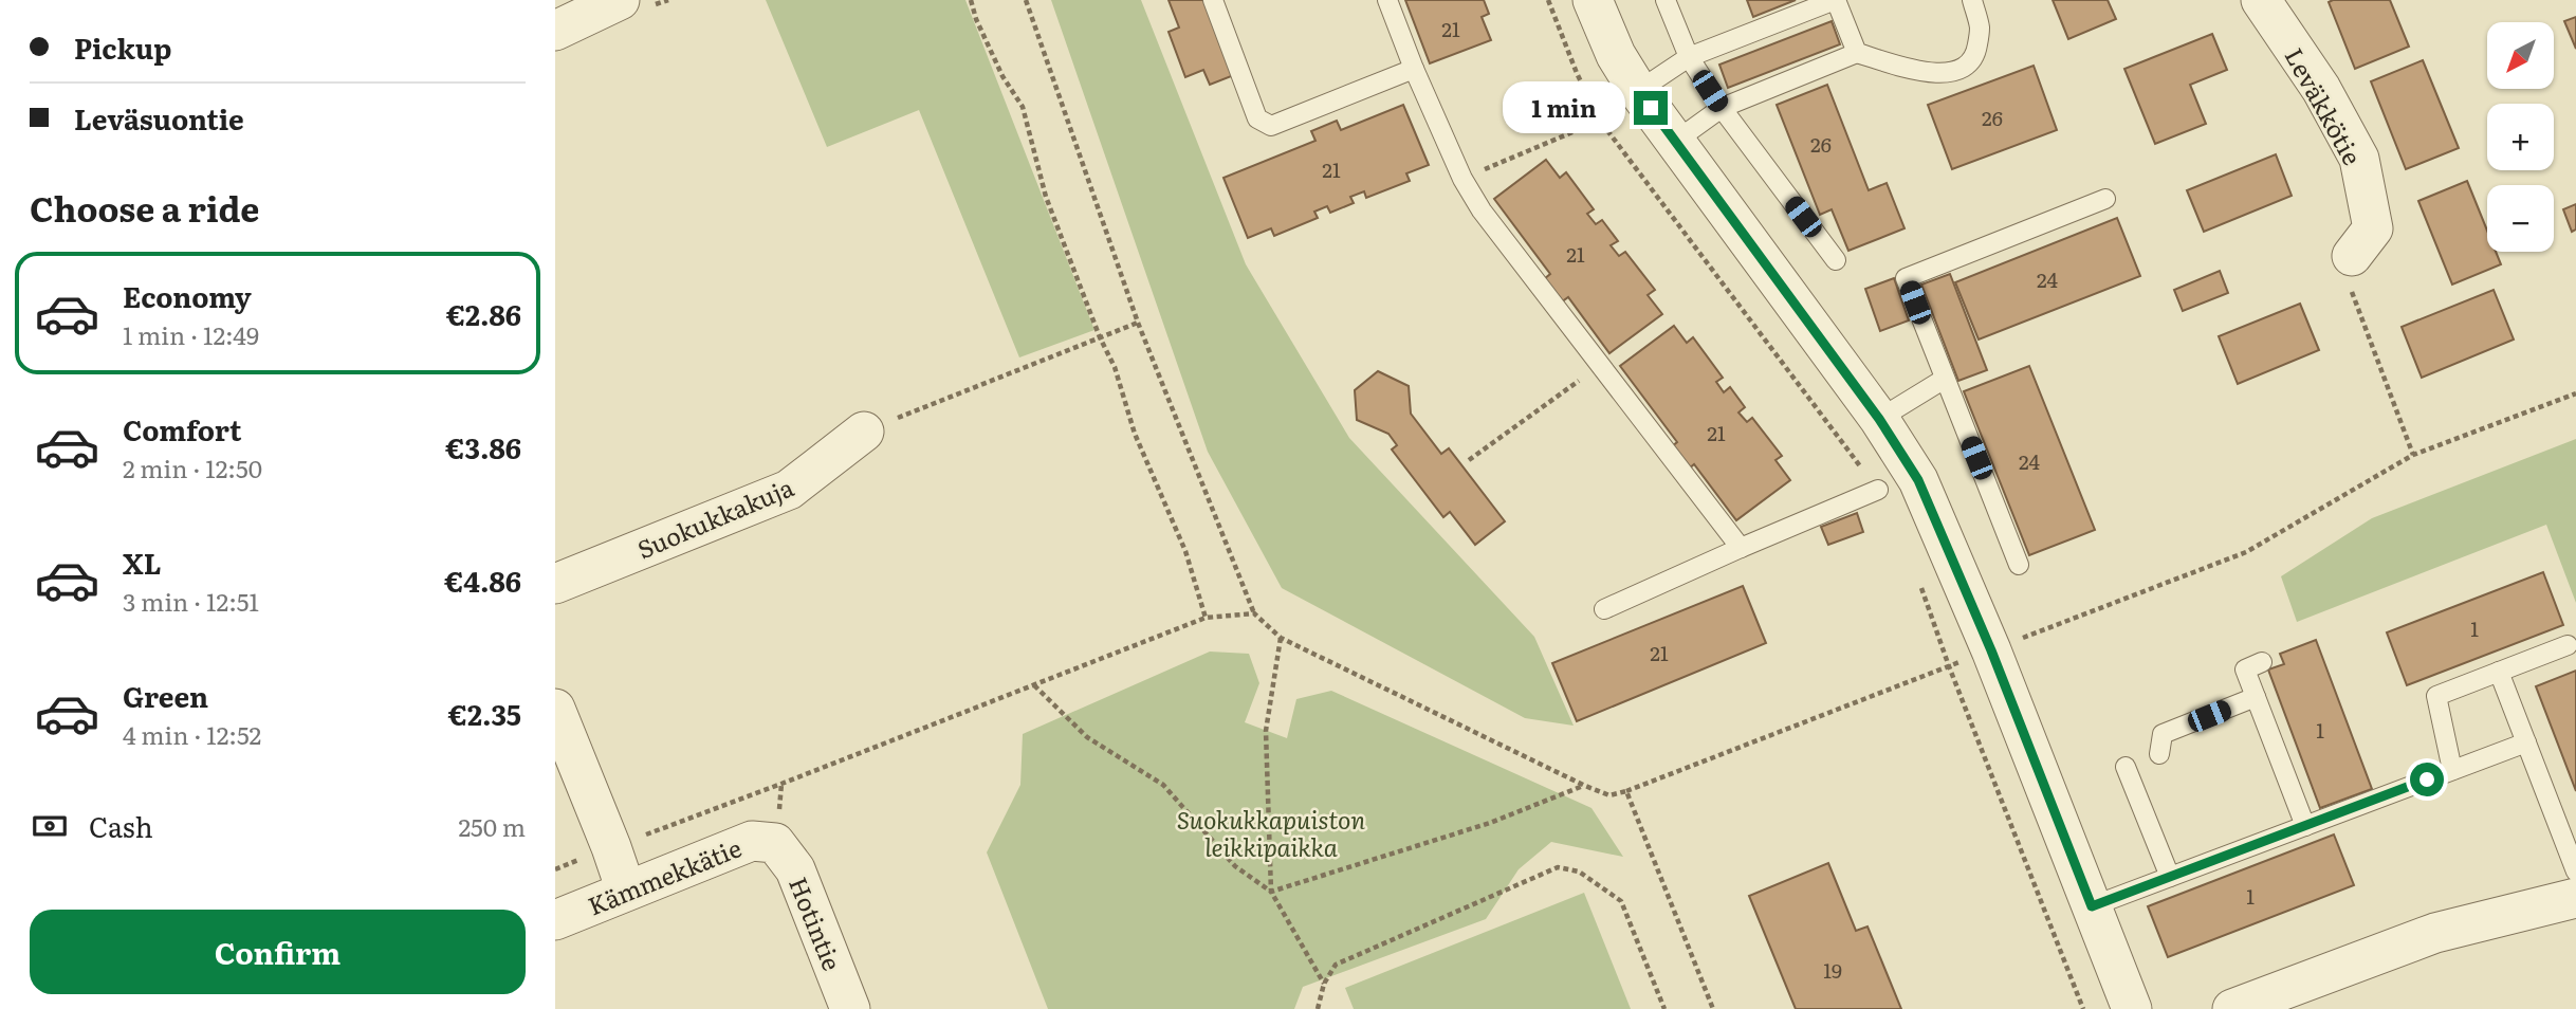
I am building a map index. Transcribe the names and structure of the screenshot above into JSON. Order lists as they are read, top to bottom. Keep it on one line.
{"streets":{"street":["Leväkkötie","Suokukkakuja","Kämmekkätie","Hotintie"]},"crossings":[["Kämmekkätie","Hotintie"]],"parks":["Suokukkapuiston leikkipaikka"],"house_numbers":["21","26","26","21","21","24","21","24","1","21","1","1","19"],"north":"bottom left","page":{"banner":["Pickup","Leväsuontie"],"map_buttons":["+","−"],"bubble":"1 min","heading":"Choose a ride","list":[{"name":"Economy","note":"1 min · 12:49","value":"€2.86"},{"name":"Comfort","note":"2 min · 12:50","value":"€3.86"},{"name":"XL","note":"3 min · 12:51","value":"€4.86"},{"name":"Green","note":"4 min · 12:52","value":"€2.35"}],"pay":["Cash","250 m"],"buttons":"Confirm"}}
